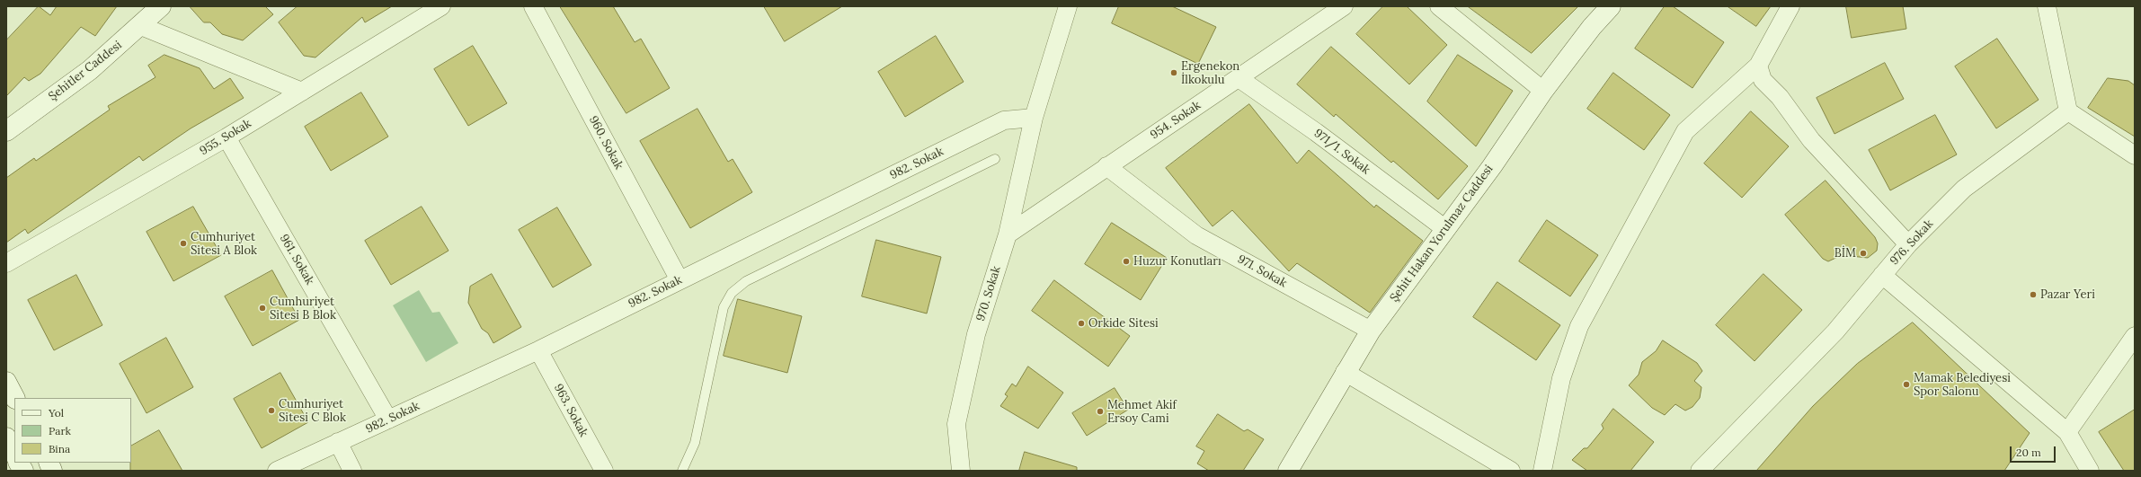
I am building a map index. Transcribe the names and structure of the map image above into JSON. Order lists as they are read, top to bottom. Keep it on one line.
{"streets":{"street":["Şehitler Caddesi","954. Sokak","955. Sokak","960. Sokak","971/1. Sokak","982. Sokak","Şehit Hakan Yorulmaz Caddesi","976. Sokak","961. Sokak","971. Sokak","970. Sokak","963. Sokak"]},"crossings":[["954. Sokak","971/1. Sokak"],["954. Sokak","971. Sokak"],["954. Sokak","970. Sokak"],["955. Sokak","961. Sokak"],["960. Sokak","982. Sokak"],["971/1. Sokak","Şehit Hakan Yorulmaz Caddesi"],["982. Sokak","961. Sokak"],["982. Sokak","970. Sokak"],["982. Sokak","963. Sokak"],["Şehit Hakan Yorulmaz Caddesi","971. Sokak"]],"places":["Ergenekon İlkokulu","Cumhuriyet Sitesi A Blok","BİM","Huzur Konutları","Pazar Yeri","Cumhuriyet Sitesi B Blok","Orkide Sitesi","Mamak Belediyesi Spor Salonu","Cumhuriyet Sitesi C Blok","Mehmet Akif Ersoy Cami"],"legend":["Yol","Park","Bina"],"scale_bar":"20 m"}
